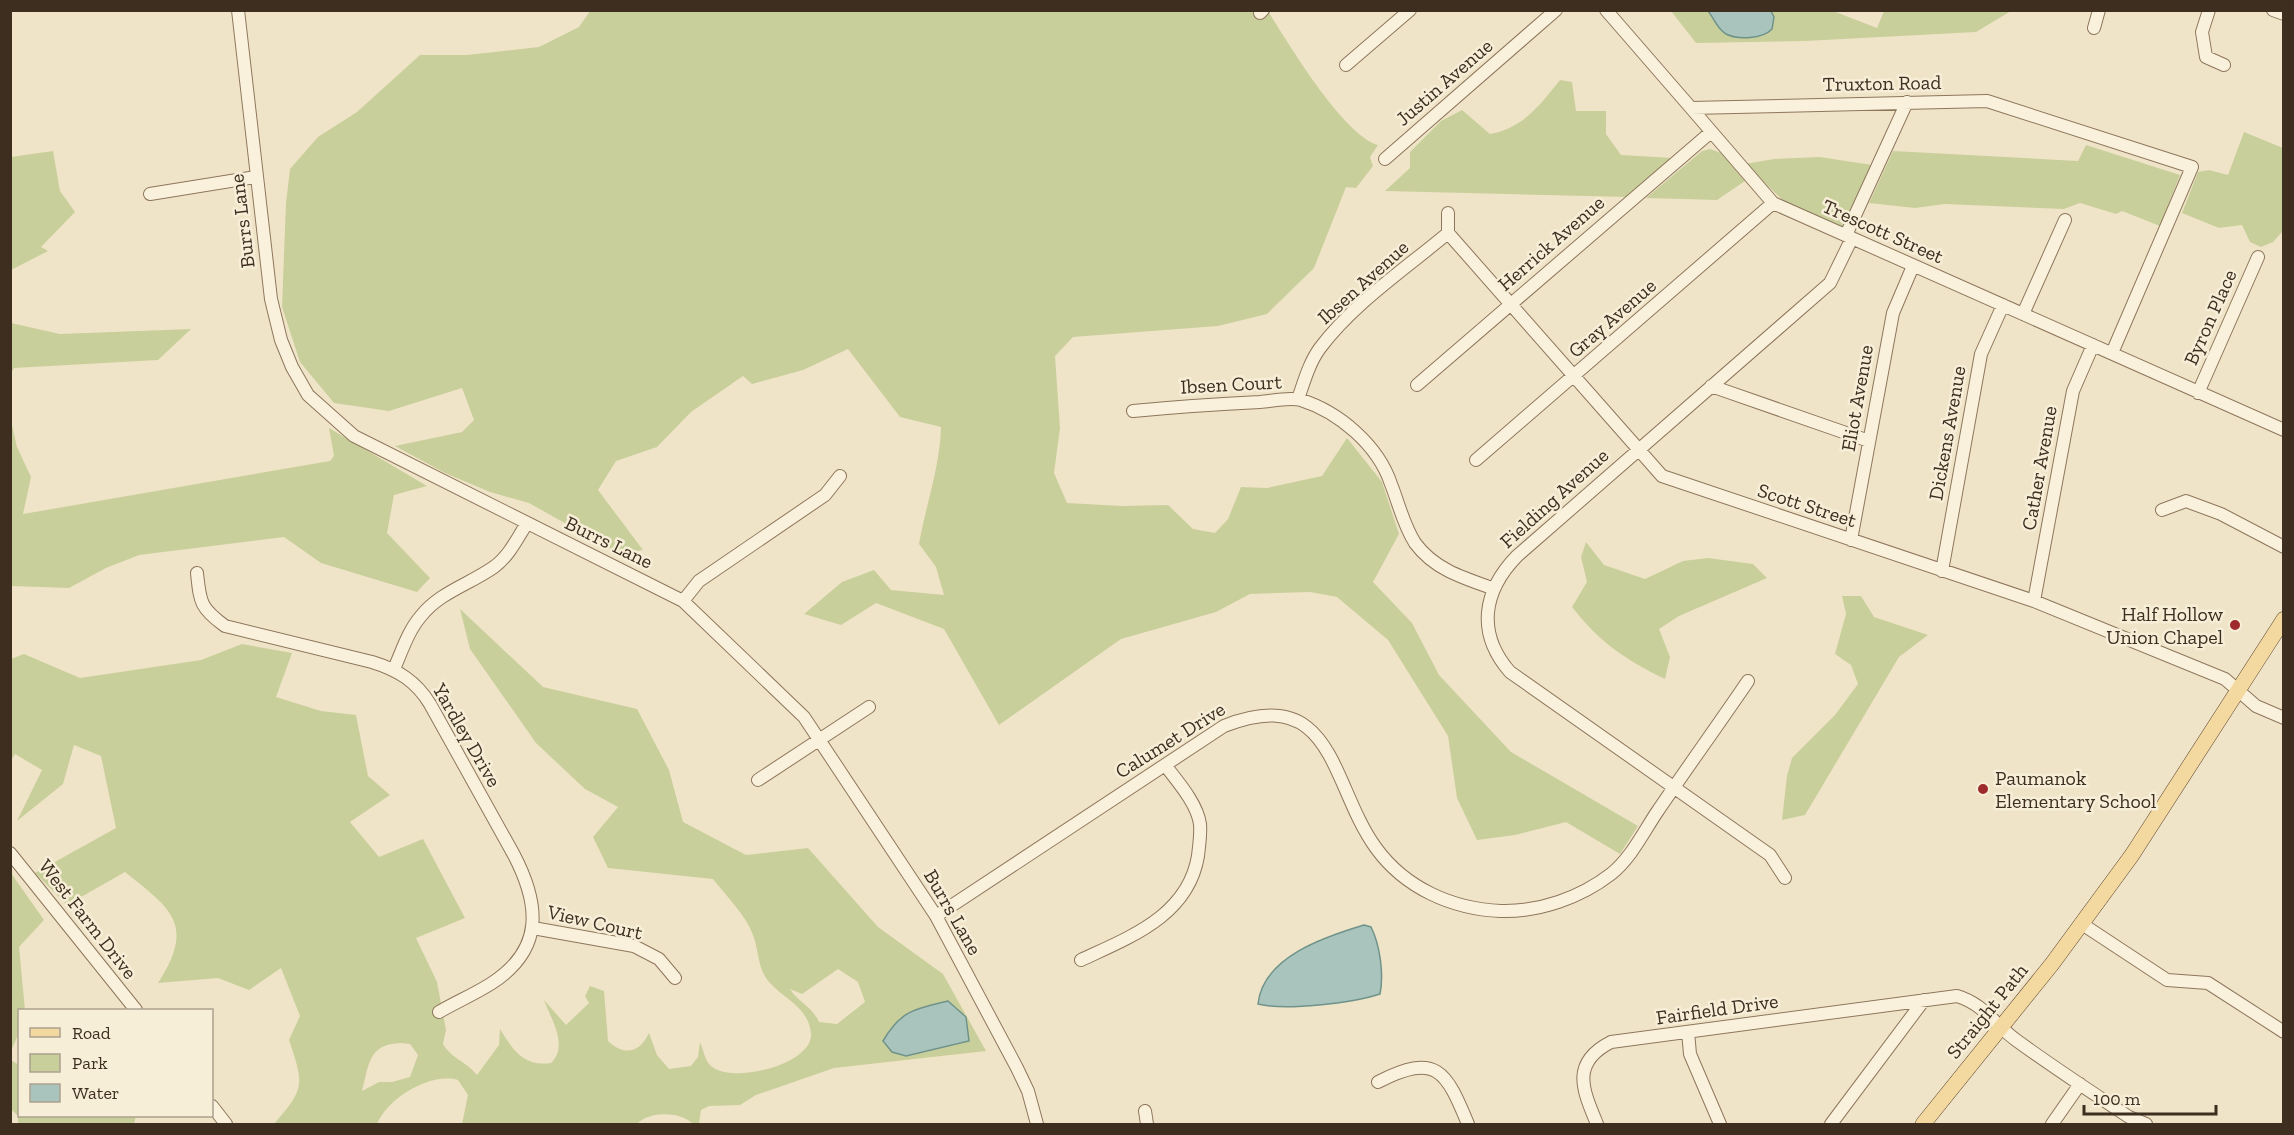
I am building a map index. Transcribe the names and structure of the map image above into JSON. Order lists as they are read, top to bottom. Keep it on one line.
{"streets":{"main road":["Straight Path"],"street":["Justin Avenue","Truxton Road","Burrs Lane","Trescott Street","Herrick Avenue","Ibsen Avenue","Byron Place","Gray Avenue","Ibsen Court","Eliot Avenue","Dickens Avenue","Cather Avenue","Fielding Avenue","Scott Street","Yardley Drive","Calumet Drive","West Farm Drive","View Court","Fairfield Drive"]},"crossings":[["Truxton Road","Trescott Street"],["Truxton Road","Fielding Avenue"],["Burrs Lane","Calumet Drive"],["Trescott Street","Herrick Avenue"],["Trescott Street","Gray Avenue"],["Trescott Street","Eliot Avenue"],["Trescott Street","Dickens Avenue"],["Trescott Street","Cather Avenue"],["Trescott Street","Fielding Avenue"],["Herrick Avenue","Scott Street"],["Ibsen Avenue","Ibsen Court"],["Ibsen Avenue","Scott Street"],["Gray Avenue","Scott Street"],["Ibsen Court","Fielding Avenue"],["Eliot Avenue","Scott Street"],["Dickens Avenue","Scott Street"],["Cather Avenue","Scott Street"],["Fielding Avenue","Scott Street"],["Scott Street","Straight Path"],["Yardley Drive","View Court"],["Fairfield Drive","Straight Path"]],"places":["Half Hollow Union Chapel","Paumanok Elementary School"],"legend":["Road","Park","Water"],"scale_bar":"100 m"}
